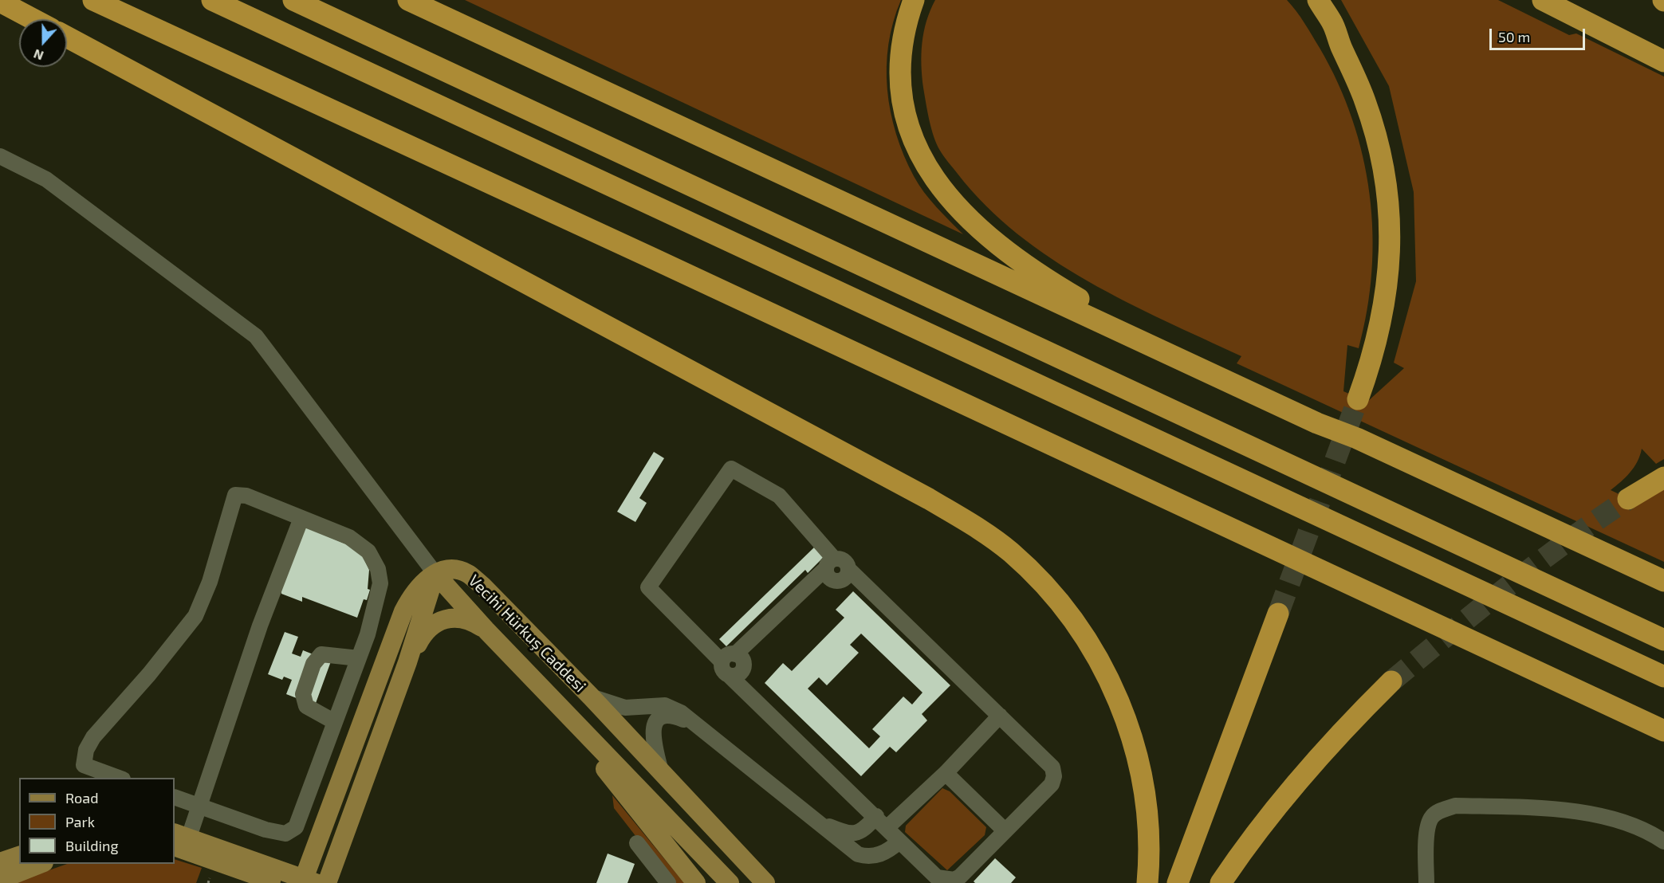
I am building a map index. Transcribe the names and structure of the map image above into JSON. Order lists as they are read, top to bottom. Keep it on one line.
{"streets":{"main road":["Vecihi Hürkuş Caddesi"]},"legend":["Road","Park","Building"],"scale_bar":"50 m","north":"bottom"}
